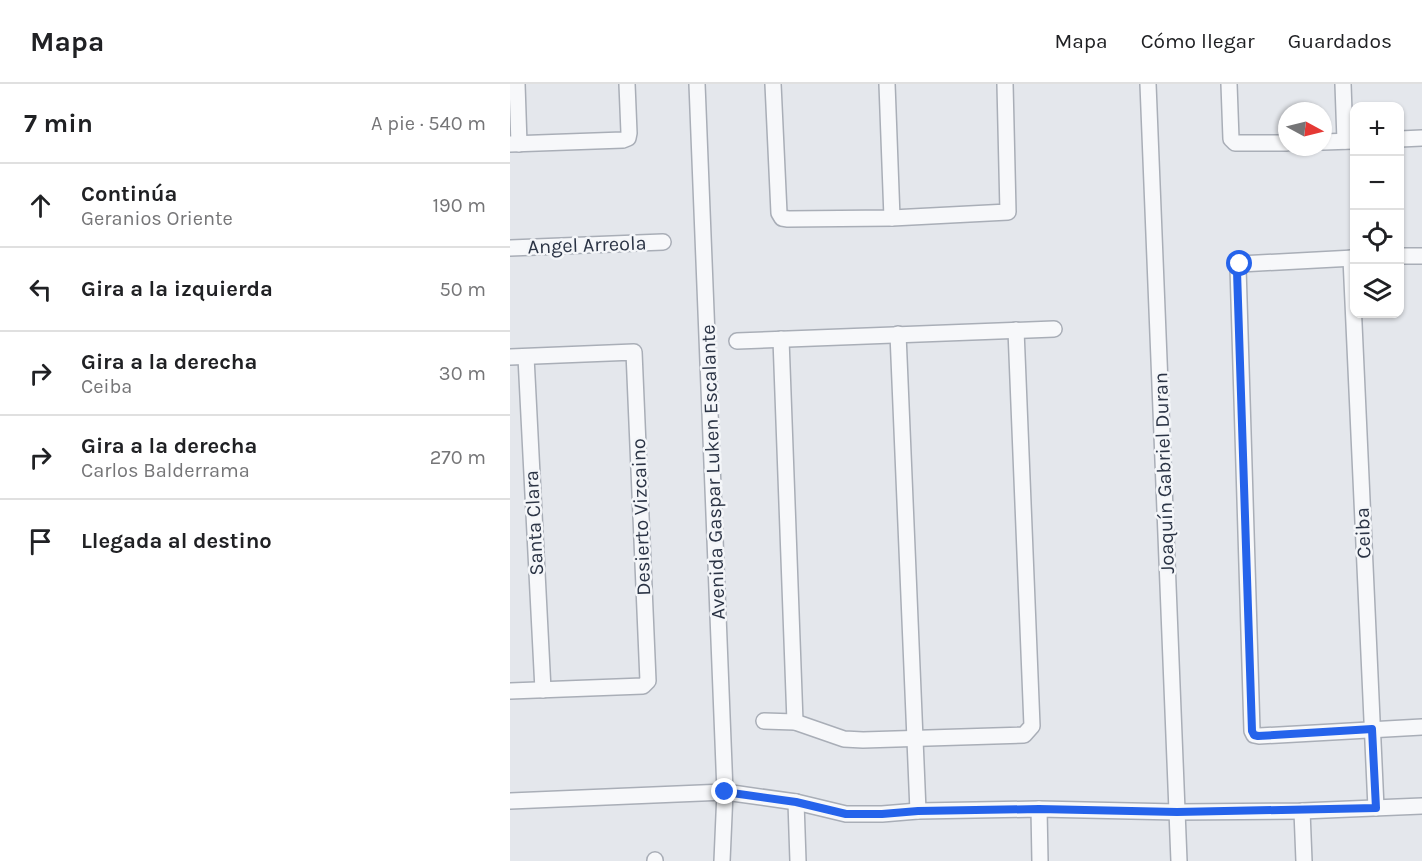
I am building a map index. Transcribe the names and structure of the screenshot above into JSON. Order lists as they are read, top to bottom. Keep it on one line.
{"streets":{"street":["Angel Arreola","Avenida Gaspar Luken Escalante","Joaquín Gabriel Duran","Desierto Vizcaino","Santa Clara","Ceiba"]},"crossings":[["Desierto Vizcaino","Santa Clara"]],"north":"right","page":{"header":"Mapa","nav":["Mapa","Cómo llegar","Guardados"],"heading":["7 min","A pie · 540 m"],"map_buttons":["+","−"],"list":[["Continúa","Geranios Oriente","190 m"],["Gira a la izquierda","50 m"],["Gira a la derecha","Ceiba","30 m"],["Gira a la derecha","Carlos Balderrama","270 m"],"Llegada al destino"]}}
